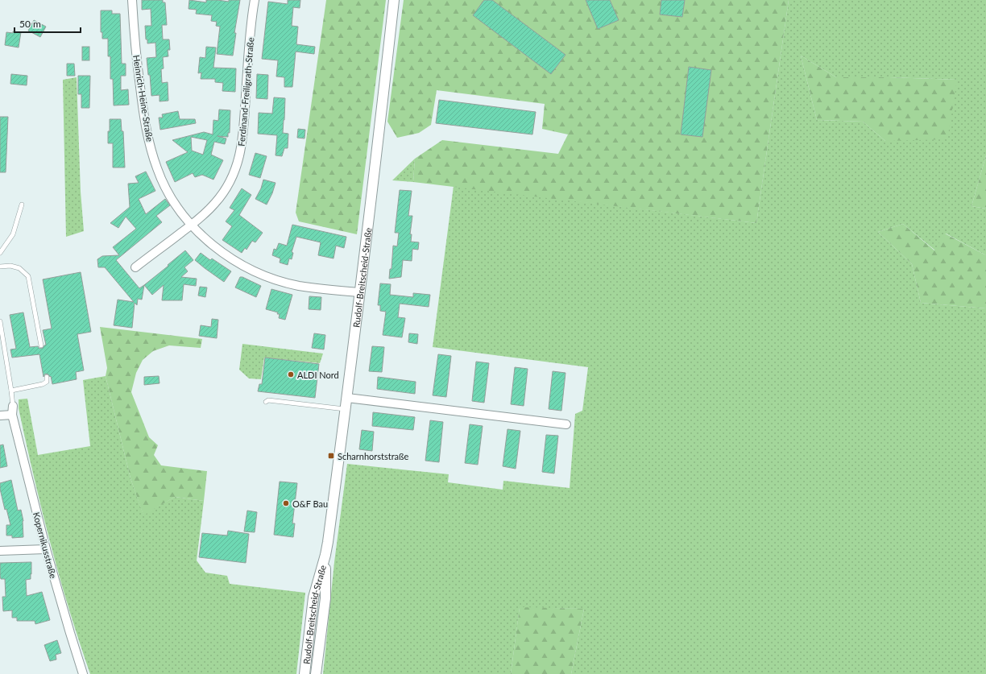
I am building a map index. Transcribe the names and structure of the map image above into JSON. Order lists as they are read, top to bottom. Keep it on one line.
{"streets":{"street":["Ferdinand-Freiligrath-Straße","Heinrich-Heine-Straße","Rudolf-Breitscheid-Straße","Kopernikusstraße"]},"crossings":[["Ferdinand-Freiligrath-Straße","Heinrich-Heine-Straße"],["Heinrich-Heine-Straße","Rudolf-Breitscheid-Straße"]],"places":{"other":["ALDI Nord","O&F Bau"],"transit":["Scharnhorststraße"]},"scale_bar":"50 m"}
